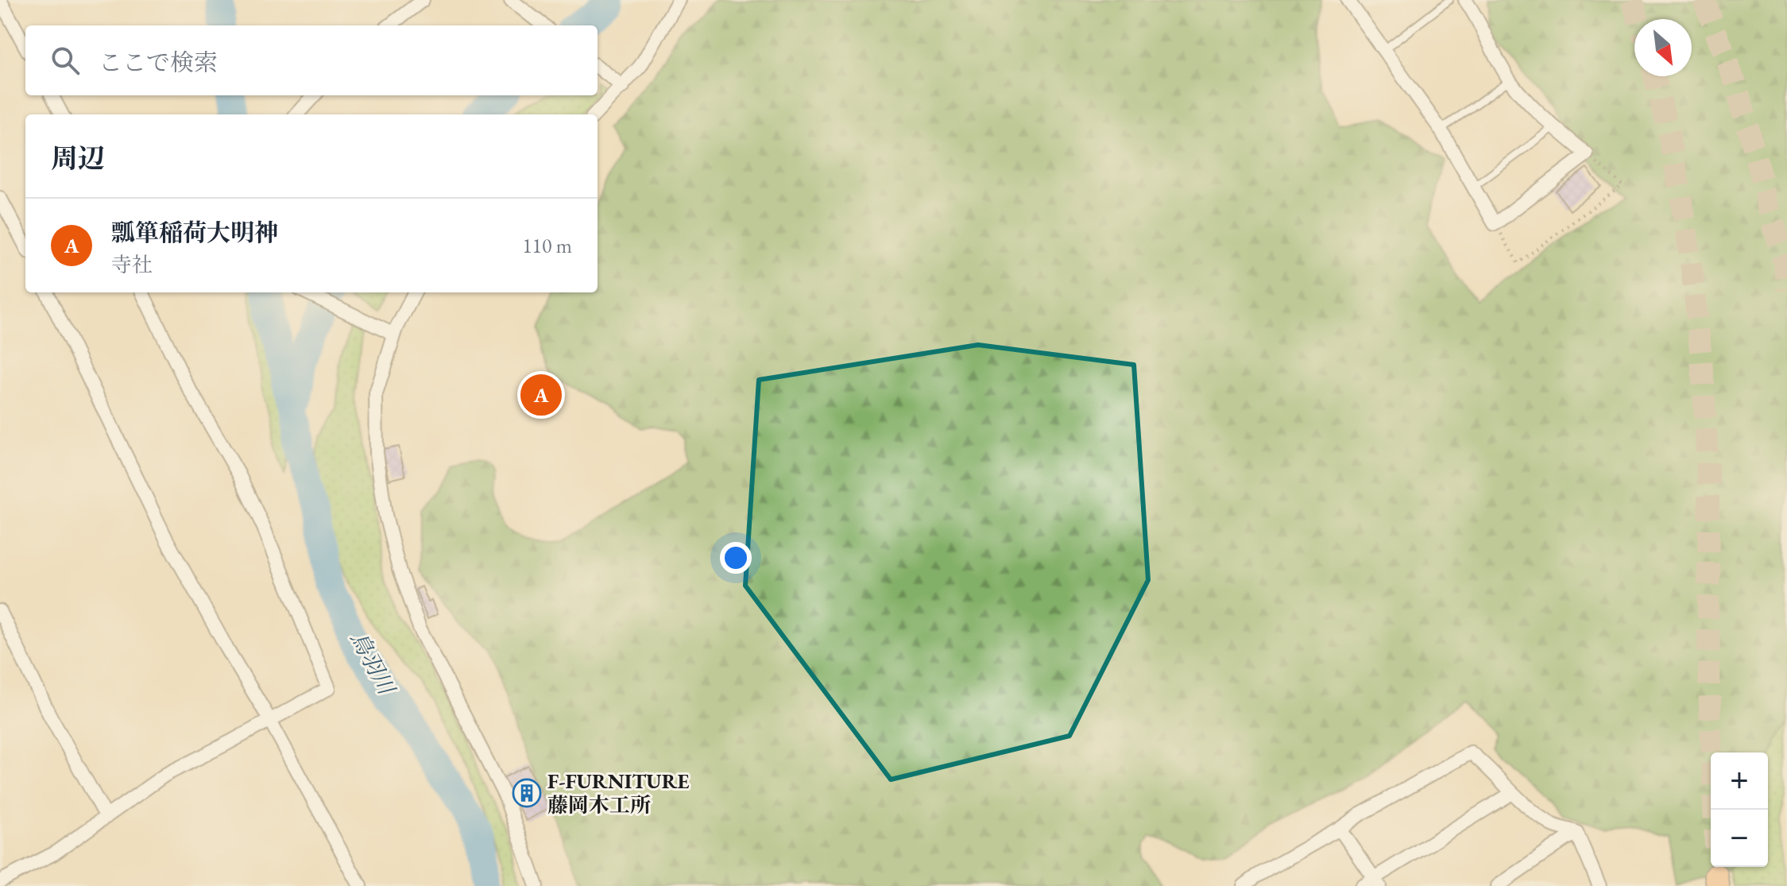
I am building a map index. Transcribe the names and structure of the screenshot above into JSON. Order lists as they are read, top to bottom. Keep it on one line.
{"water":["鳥羽川"],"places":{"building":["F-FURNITURE 藤岡木工所"]},"north":"bottom right","page":{"search":"ここで検索","heading":"周辺","list":[{"mark":"A","name":"瓢箪稲荷大明神","note":"寺社","value":"110 m"}],"pins":"A","map_buttons":["+","−"]}}
